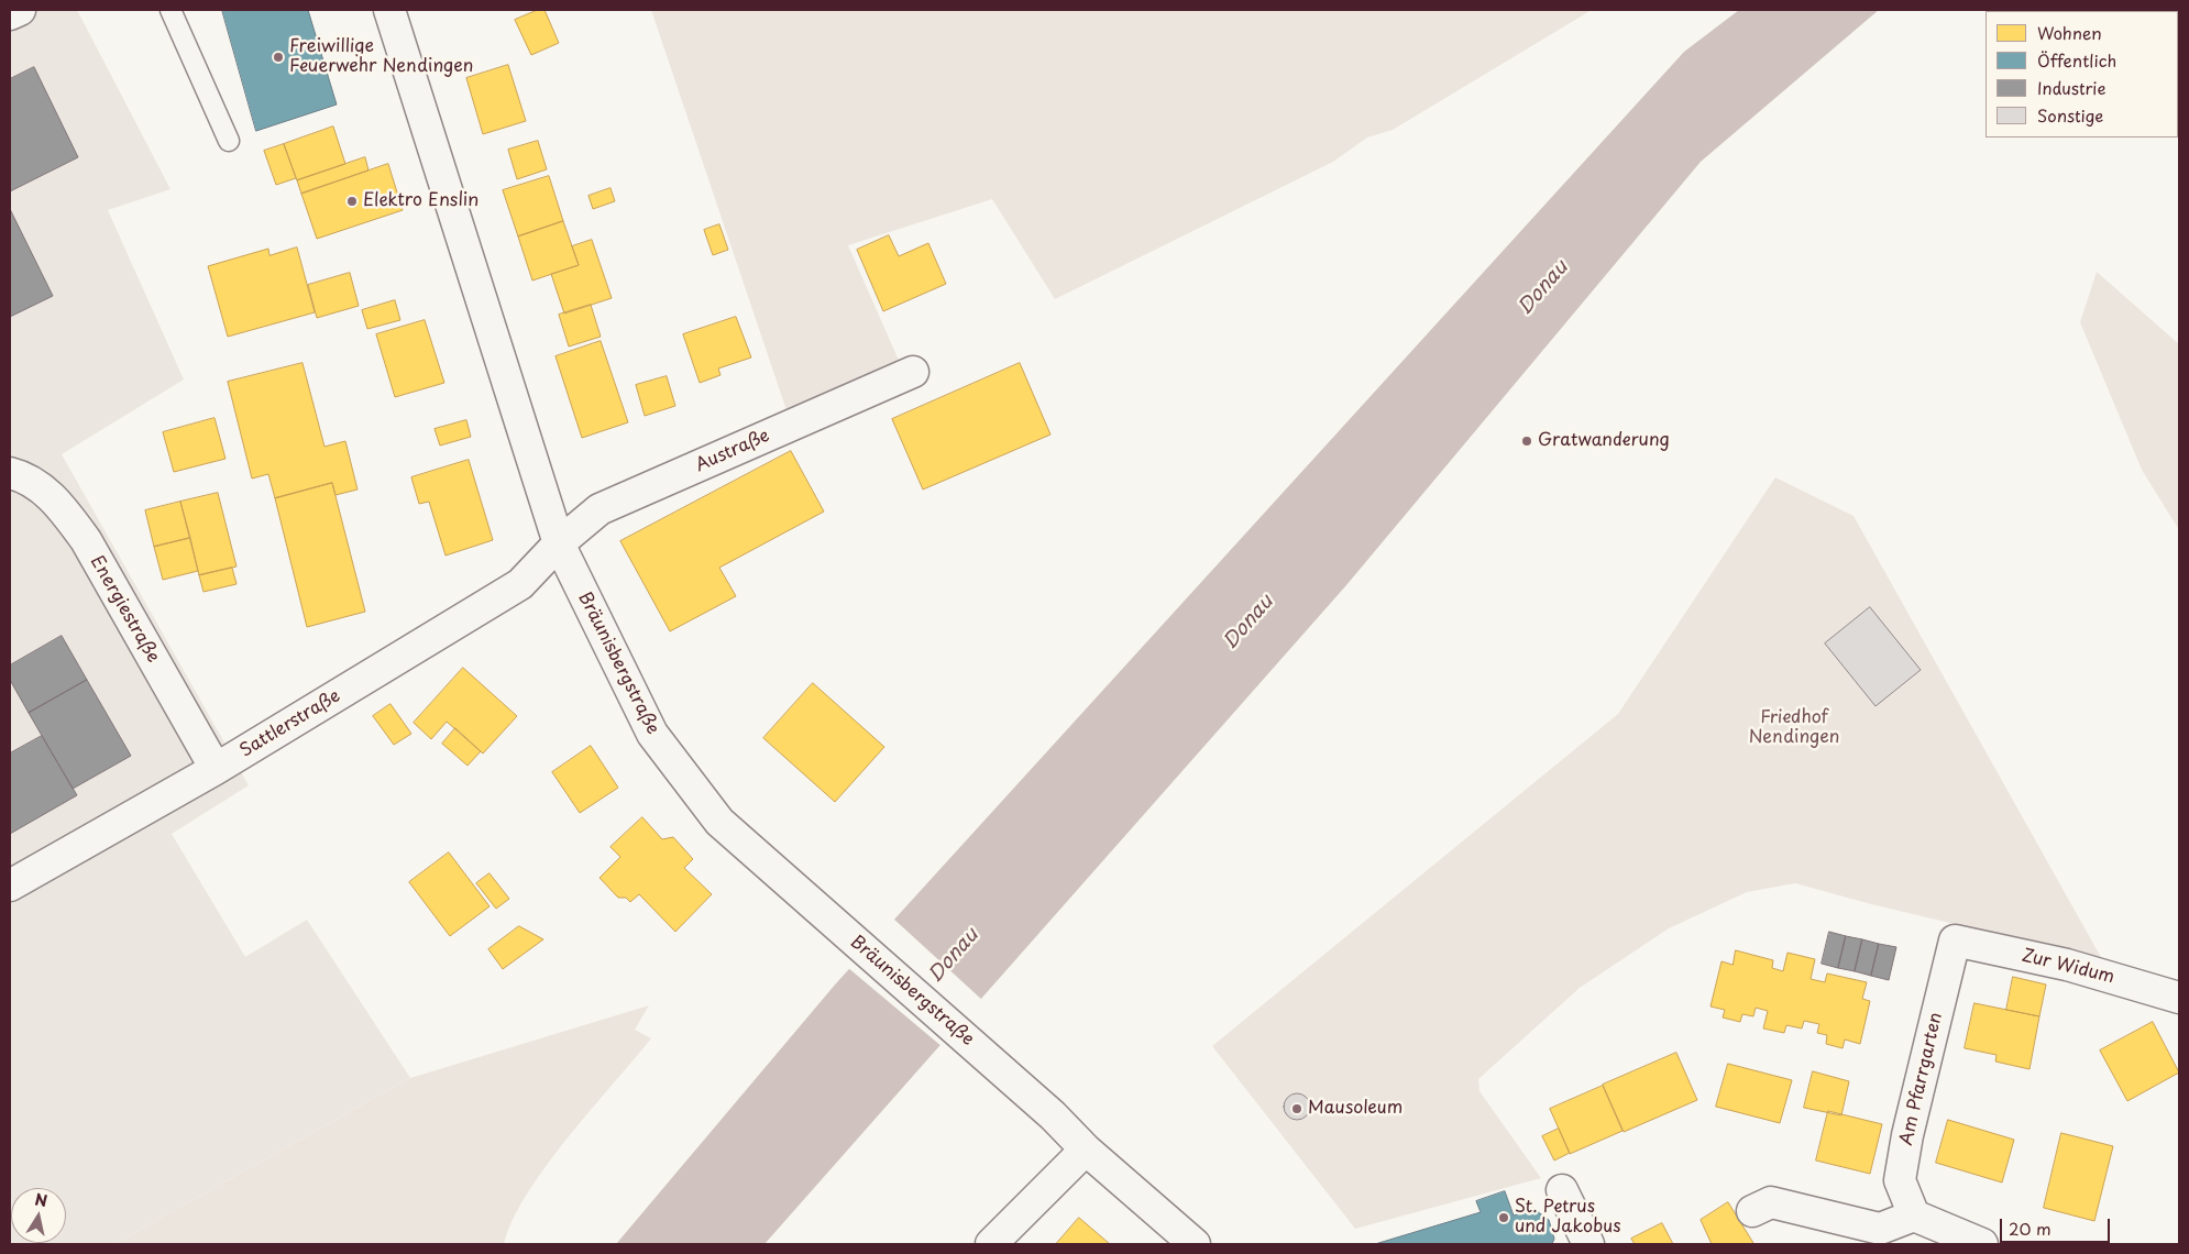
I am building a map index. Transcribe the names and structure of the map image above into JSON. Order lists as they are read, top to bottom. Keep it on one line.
{"streets":{"street":["Austraße","Energiestraße","Bräunisbergstraße","Sattlerstraße","Zur Widum","Am Pfarrgarten"]},"crossings":[["Austraße","Bräunisbergstraße"],["Austraße","Sattlerstraße"],["Energiestraße","Sattlerstraße"],["Bräunisbergstraße","Sattlerstraße"],["Zur Widum","Am Pfarrgarten"]],"water":["Donau"],"parks":["Friedhof Nendingen"],"places":["Freiwillige Feuerwehr Nendingen","Elektro Enslin","Gratwanderung","Mausoleum","St. Petrus und Jakobus"],"legend":["Wohnen","Öffentlich","Industrie","Sonstige"],"scale_bar":"20 m","north":"top"}
